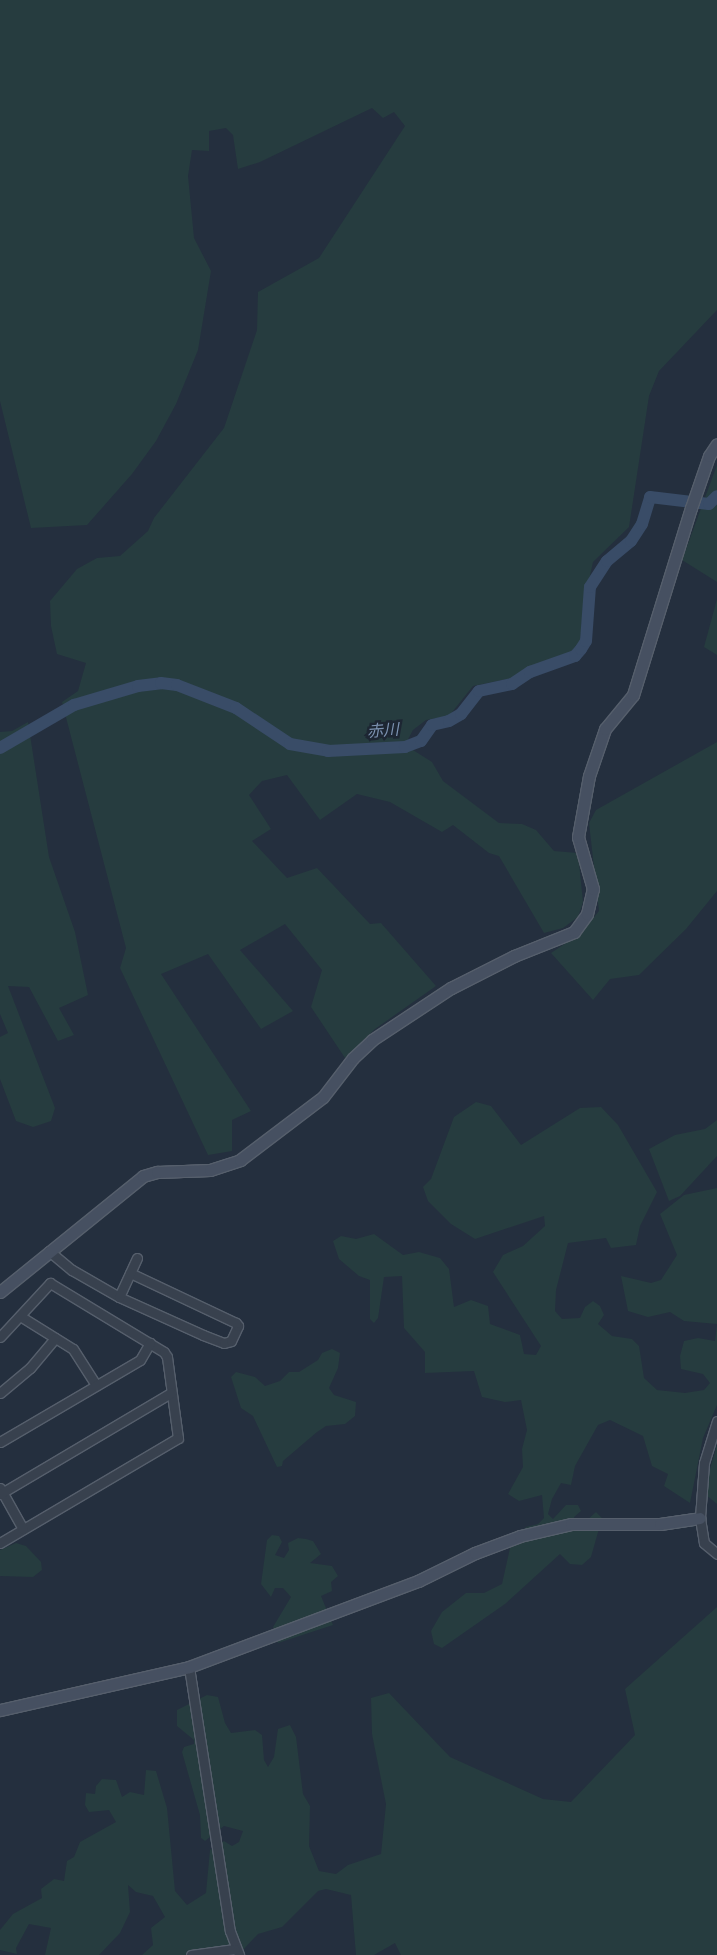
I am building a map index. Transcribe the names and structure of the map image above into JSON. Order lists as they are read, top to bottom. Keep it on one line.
{"water":["赤川"]}
